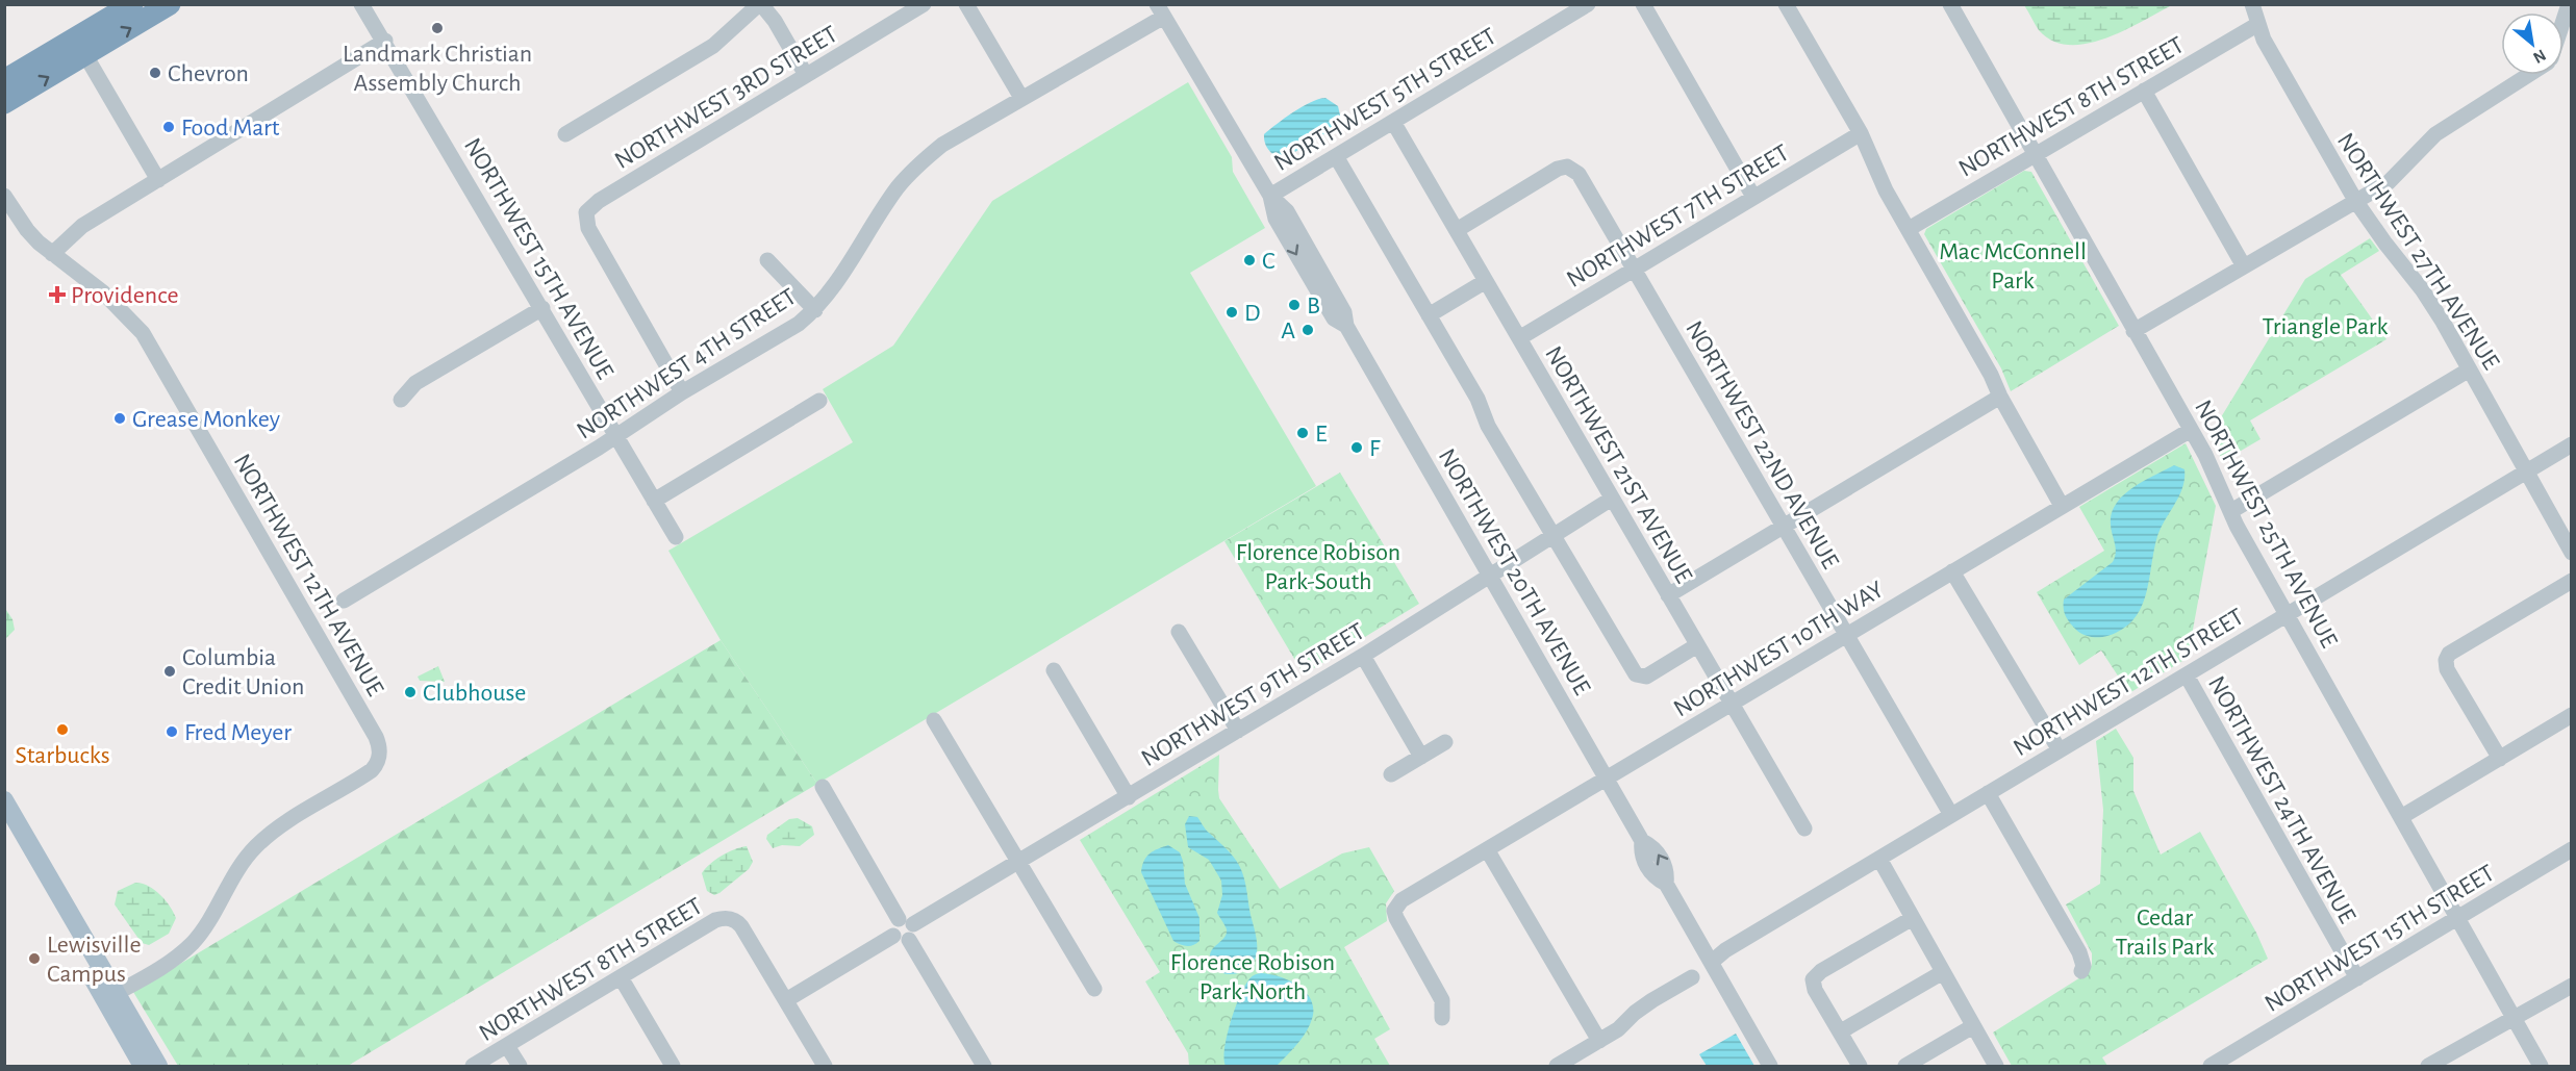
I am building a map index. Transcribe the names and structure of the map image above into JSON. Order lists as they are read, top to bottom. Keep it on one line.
{"streets":{"street":["NORTHWEST 3RD STREET","NORTHWEST 5TH STREET","NORTHWEST 8TH STREET","NORTHWEST 7TH STREET","NORTHWEST 27TH AVENUE","NORTHWEST 15TH AVENUE","NORTHWEST 4TH STREET","NORTHWEST 22ND AVENUE","NORTHWEST 21ST AVENUE","NORTHWEST 25TH AVENUE","NORTHWEST 20TH AVENUE","NORTHWEST 12TH AVENUE","NORTHWEST 10TH WAY","NORTHWEST 12TH STREET","NORTHWEST 9TH STREET","NORTHWEST 24TH AVENUE","NORTHWEST 15TH STREET"]},"crossings":[["NORTHWEST 3RD STREET","NORTHWEST 4TH STREET"],["NORTHWEST 5TH STREET","NORTHWEST 21ST AVENUE"],["NORTHWEST 5TH STREET","NORTHWEST 20TH AVENUE"],["NORTHWEST 8TH STREET","NORTHWEST 27TH AVENUE"],["NORTHWEST 8TH STREET","NORTHWEST 25TH AVENUE"],["NORTHWEST 8TH STREET","NORTHWEST 9TH STREET"],["NORTHWEST 7TH STREET","NORTHWEST 22ND AVENUE"],["NORTHWEST 7TH STREET","NORTHWEST 21ST AVENUE"],["NORTHWEST 27TH AVENUE","NORTHWEST 12TH STREET"],["NORTHWEST 15TH AVENUE","NORTHWEST 4TH STREET"],["NORTHWEST 4TH STREET","NORTHWEST 20TH AVENUE"],["NORTHWEST 22ND AVENUE","NORTHWEST 21ST AVENUE"],["NORTHWEST 22ND AVENUE","NORTHWEST 10TH WAY"],["NORTHWEST 22ND AVENUE","NORTHWEST 12TH STREET"],["NORTHWEST 21ST AVENUE","NORTHWEST 10TH WAY"],["NORTHWEST 21ST AVENUE","NORTHWEST 9TH STREET"],["NORTHWEST 25TH AVENUE","NORTHWEST 10TH WAY"],["NORTHWEST 25TH AVENUE","NORTHWEST 12TH STREET"],["NORTHWEST 25TH AVENUE","NORTHWEST 15TH STREET"],["NORTHWEST 20TH AVENUE","NORTHWEST 10TH WAY"],["NORTHWEST 20TH AVENUE","NORTHWEST 12TH STREET"],["NORTHWEST 20TH AVENUE","NORTHWEST 9TH STREET"],["NORTHWEST 12TH STREET","NORTHWEST 24TH AVENUE"],["NORTHWEST 24TH AVENUE","NORTHWEST 15TH STREET"]],"parks":["Mac McConnell Park","Triangle Park","Florence Robison Park-South","Cedar Trails Park","Florence Robison Park-North"],"places":{"other":["Landmark Christian Assembly Church","Chevron","Food Mart","C","B","D","A","Grease Monkey","E","F","Columbia Credit Union","Clubhouse","Starbucks","Fred Meyer","Lewisville Campus"],"health":["Providence"]},"north":"bottom right"}
